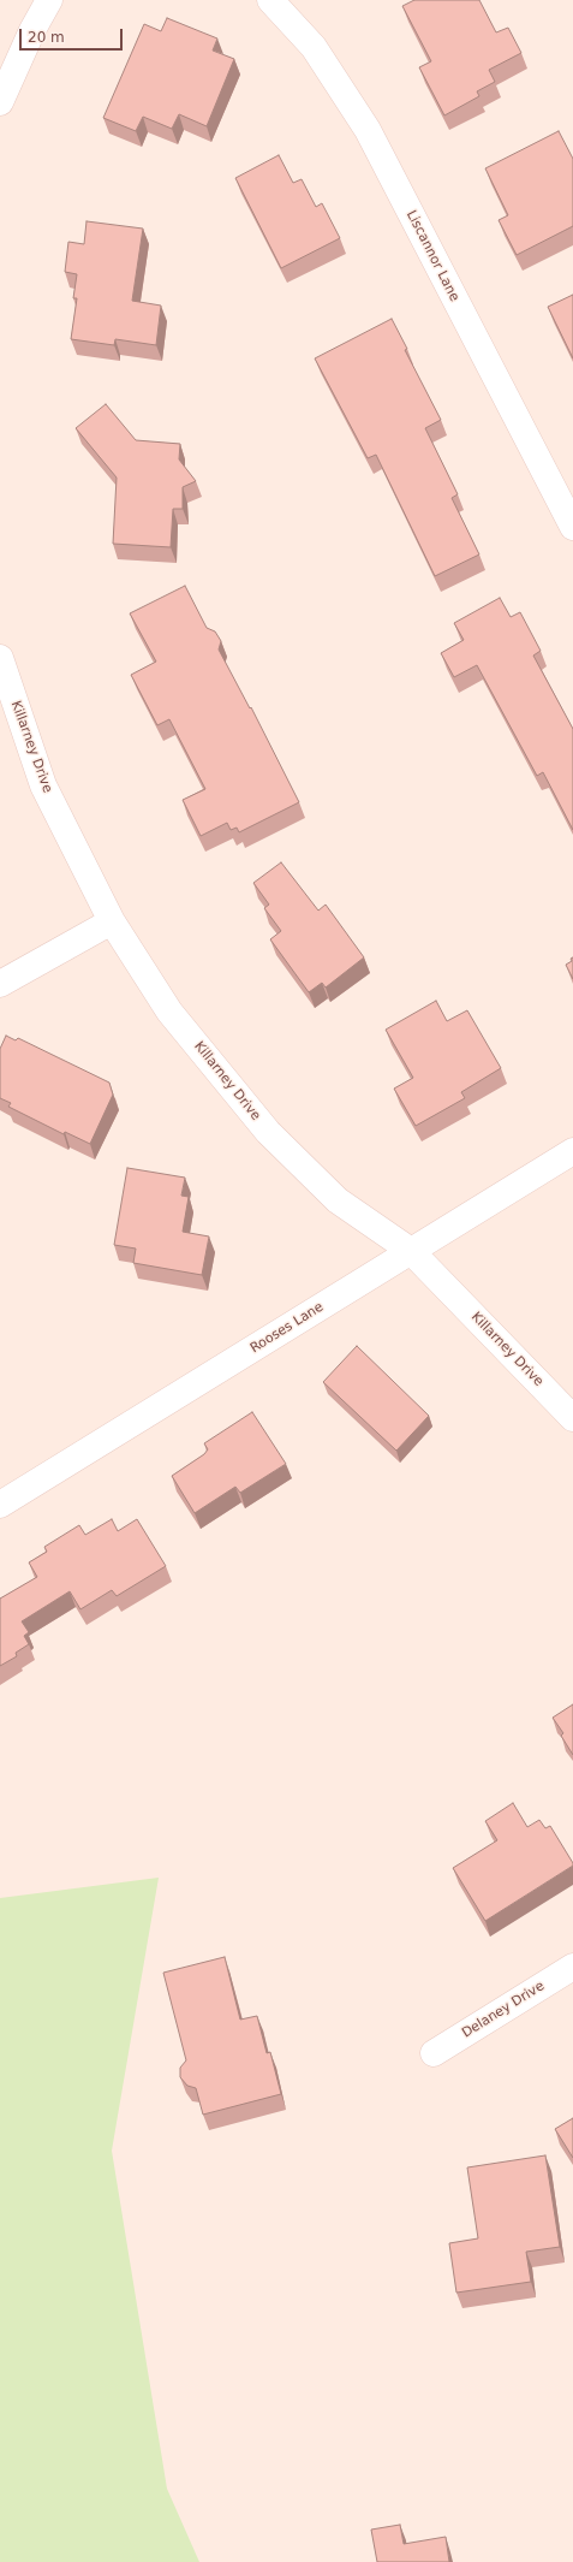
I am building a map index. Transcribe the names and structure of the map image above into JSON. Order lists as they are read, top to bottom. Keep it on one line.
{"streets":{"street":["Liscannor Lane","Killarney Drive","Rooses Lane","Delaney Drive"]},"crossings":[["Killarney Drive","Rooses Lane"]],"scale_bar":"20 m"}
